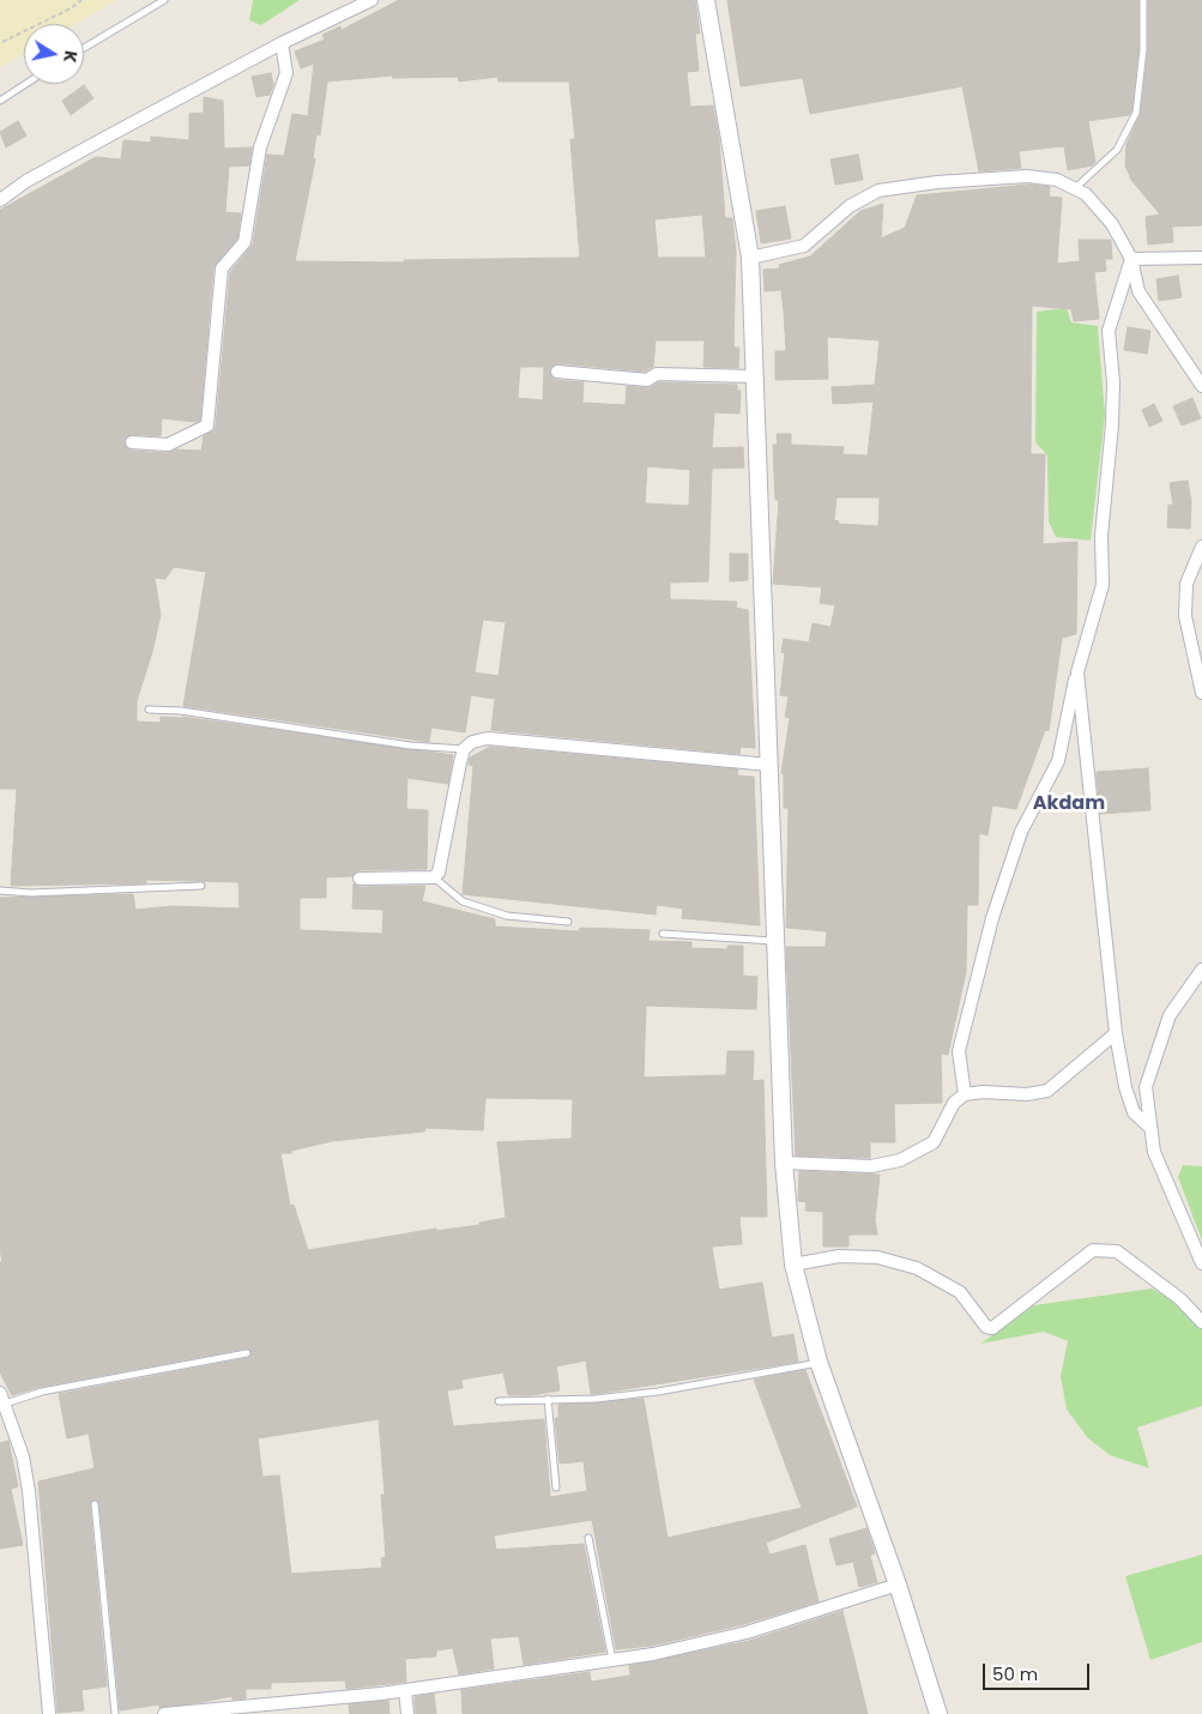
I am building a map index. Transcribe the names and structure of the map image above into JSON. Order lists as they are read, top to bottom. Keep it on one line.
{"districts":["Akdam"],"scale_bar":"50 m","north":"right"}
